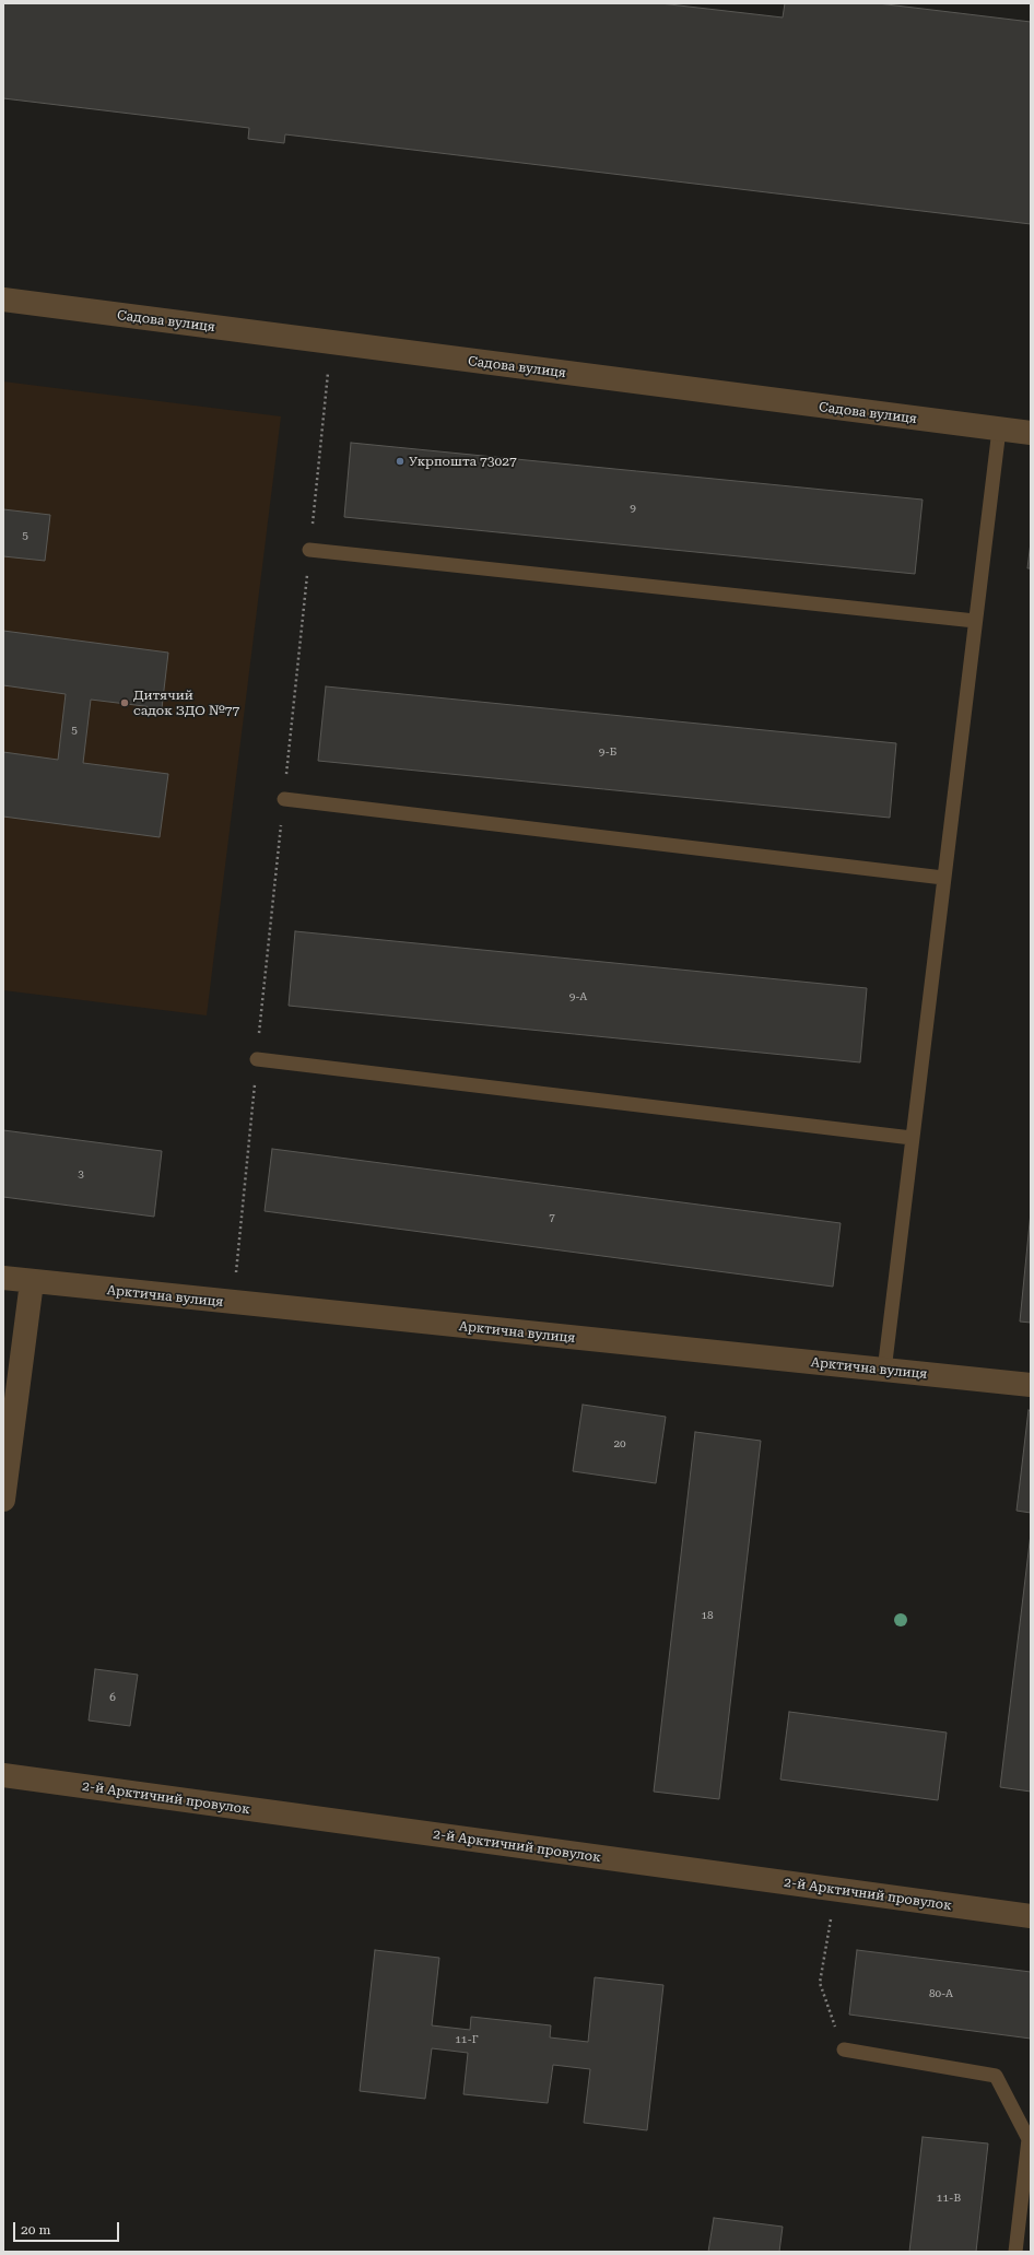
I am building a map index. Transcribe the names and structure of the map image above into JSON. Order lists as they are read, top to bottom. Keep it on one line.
{"streets":{"street":["Садова вулиця","Арктична вулиця","2-й Арктичний провулок"]},"places":["Укрпошта 73027","Дитячий садок ЗДО №77"],"house_numbers":["9","5","5","9-Б","9-А","3","7","20","18","6","80-А","11-Г","11-В"],"scale_bar":"20 m"}
